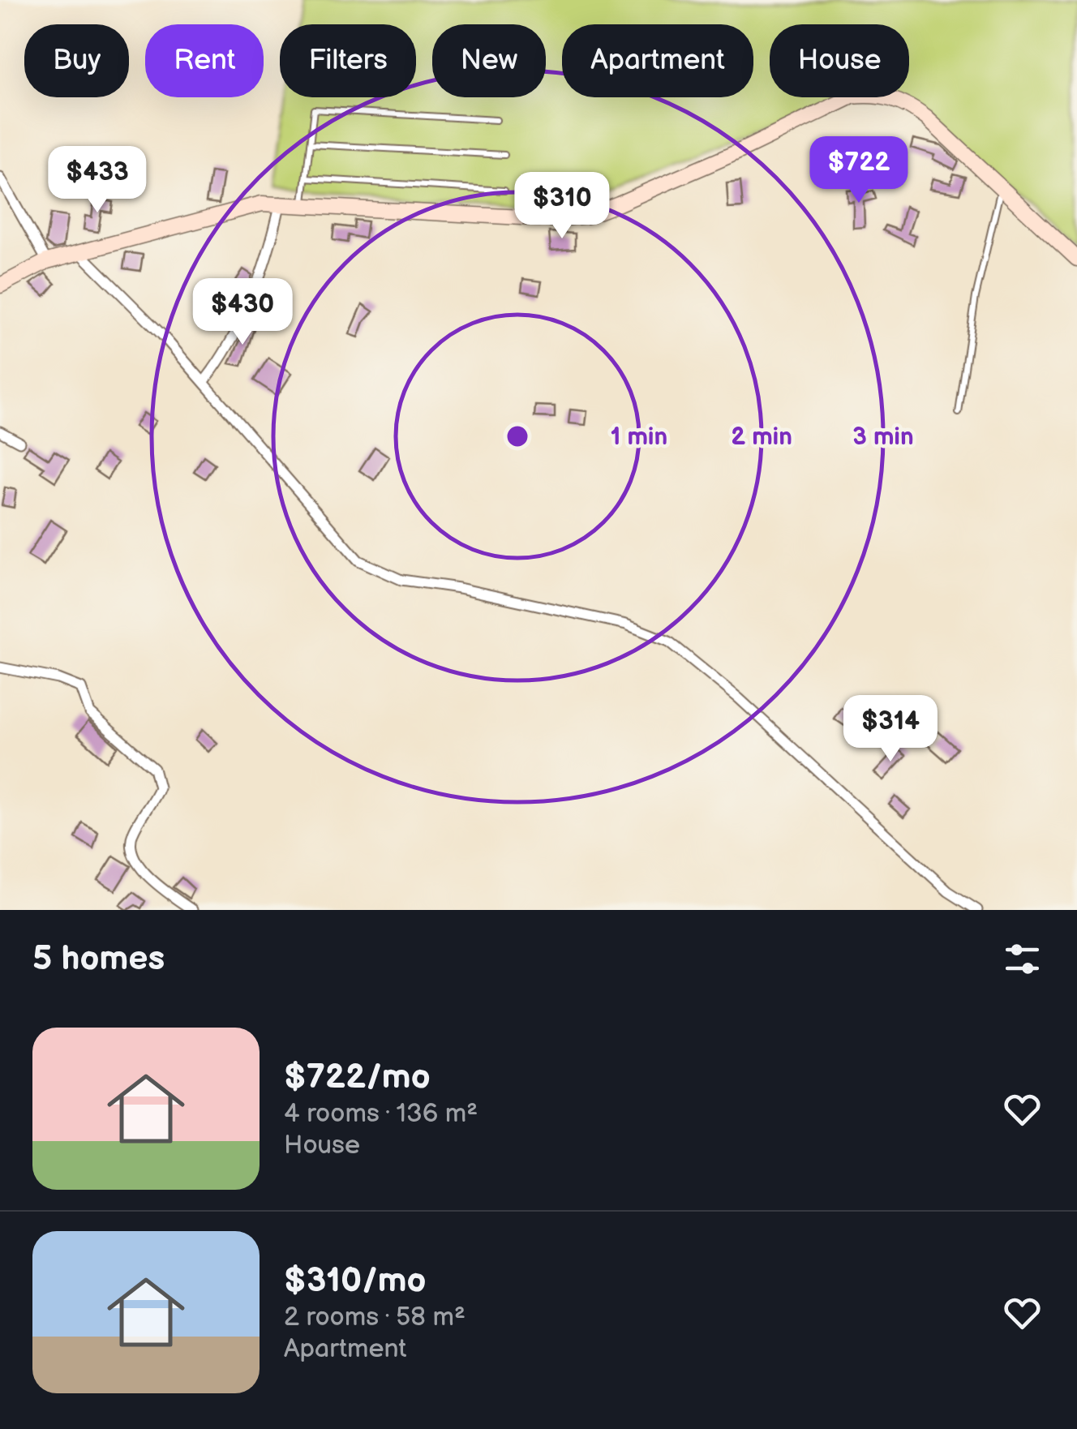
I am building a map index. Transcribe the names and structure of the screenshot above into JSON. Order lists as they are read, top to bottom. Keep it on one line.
{"page":{"chip":["Buy","Rent","Filters","New","Apartment","House"],"price":["$722","$433","$310","$430","$314"],"heading":"5 homes","list":[{"name":"$722/mo","note":"4 rooms · 136 m² · House"},{"name":"$310/mo","note":"2 rooms · 58 m² · Apartment"}]},"rings":["1 min","2 min","3 min"]}
